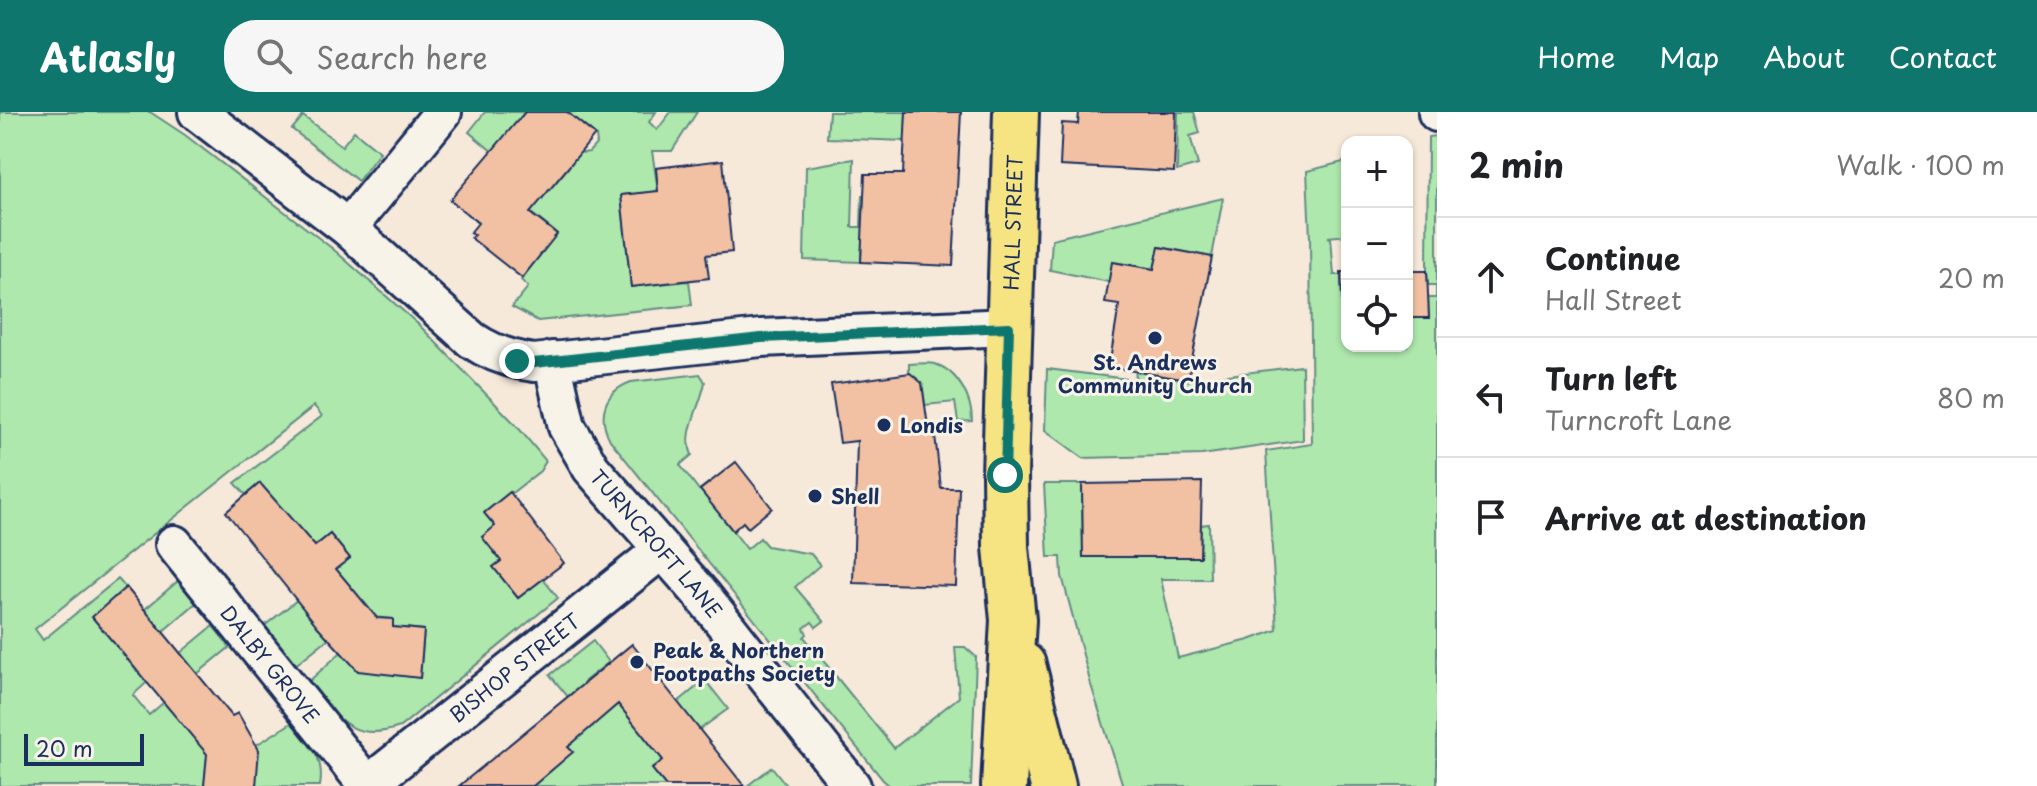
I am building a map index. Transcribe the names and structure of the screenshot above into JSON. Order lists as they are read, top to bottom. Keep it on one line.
{"streets":{"main road":["HALL STREET"],"street":["TURNCROFT LANE","DALBY GROVE","BISHOP STREET"]},"crossings":[["TURNCROFT LANE","BISHOP STREET"],["DALBY GROVE","BISHOP STREET"]],"places":["St. Andrews Community Church","Londis","Shell","Peak & Northern Footpaths Society"],"scale_bar":"20 m","page":{"header":"Atlasly","search":"Search here","nav":["Home","Map","About","Contact"],"heading":["2 min","Walk · 100 m"],"map_buttons":["+","−"],"list":[["Continue","Hall Street","20 m"],["Turn left","Turncroft Lane","80 m"],"Arrive at destination"],"scale":"20 m"}}
